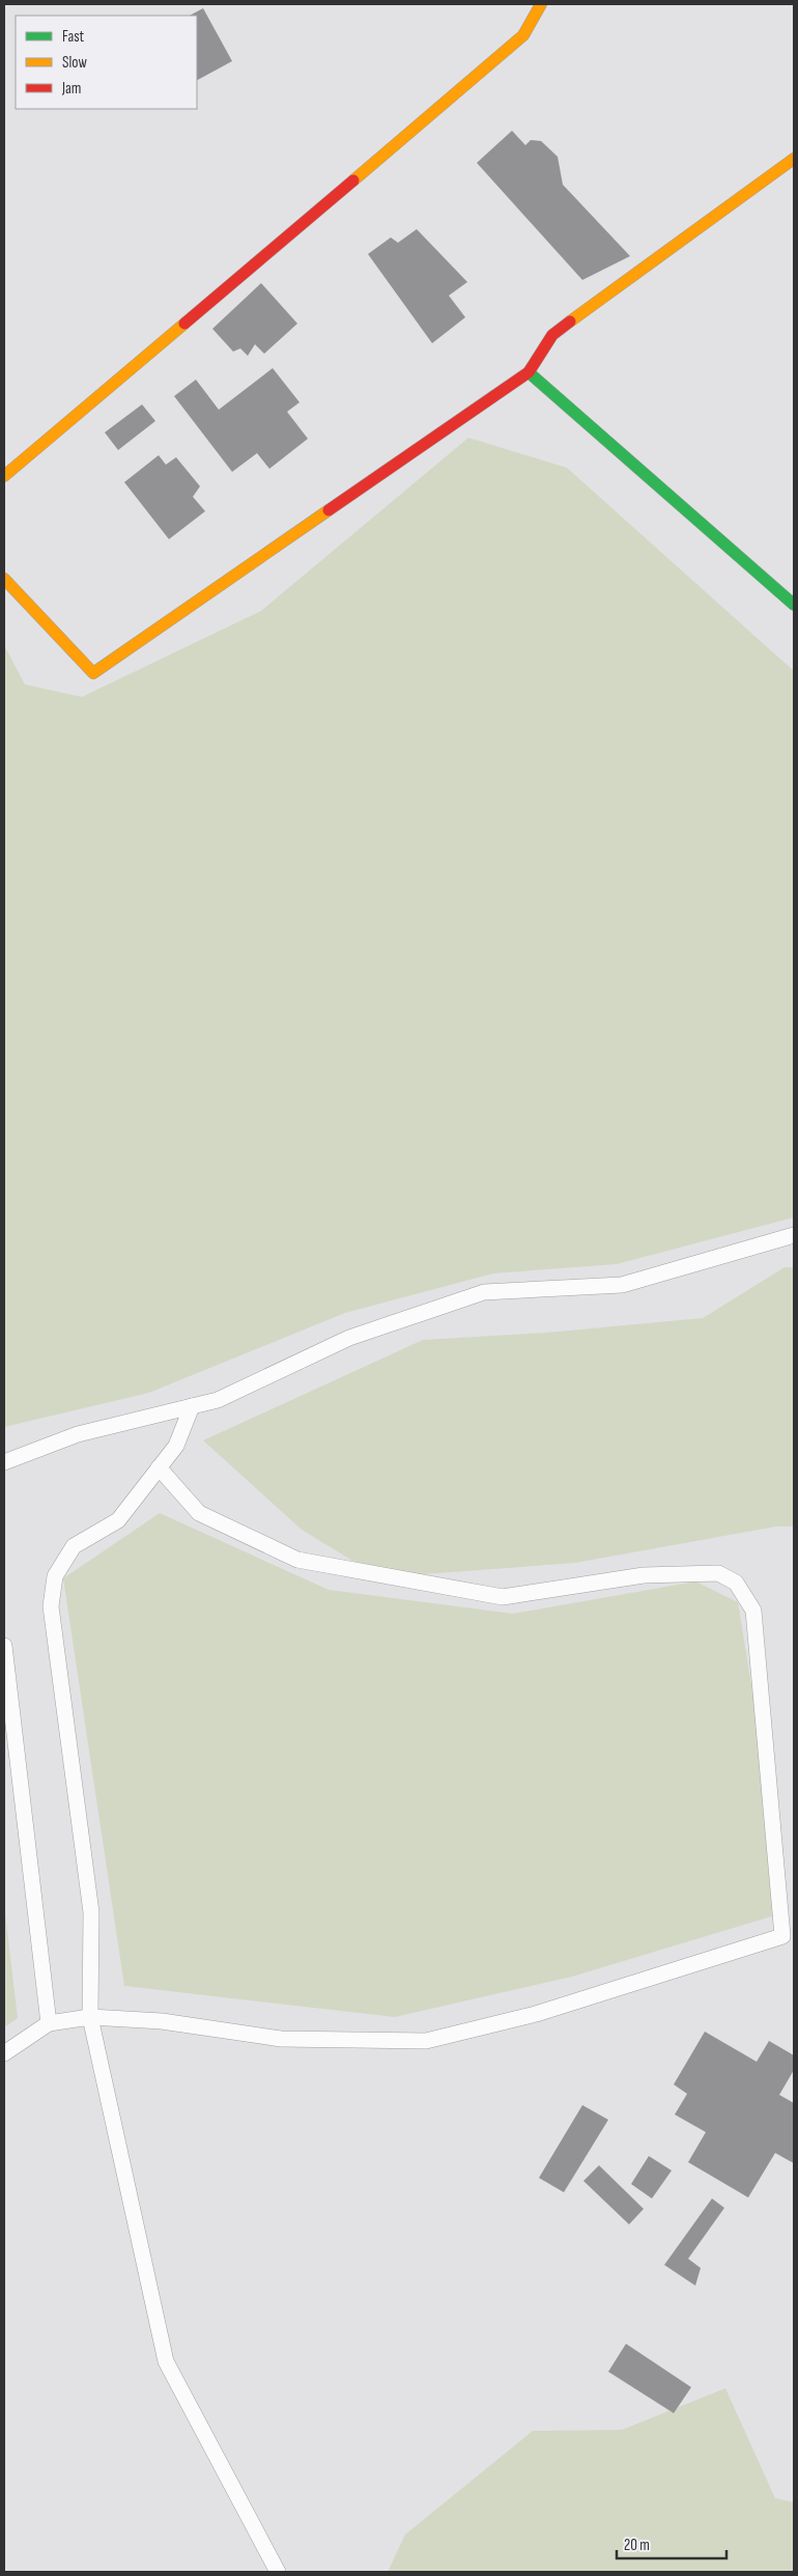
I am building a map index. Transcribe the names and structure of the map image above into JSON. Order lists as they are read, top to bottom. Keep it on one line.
{"legend":["Fast","Slow","Jam"],"scale_bar":"20 m"}
